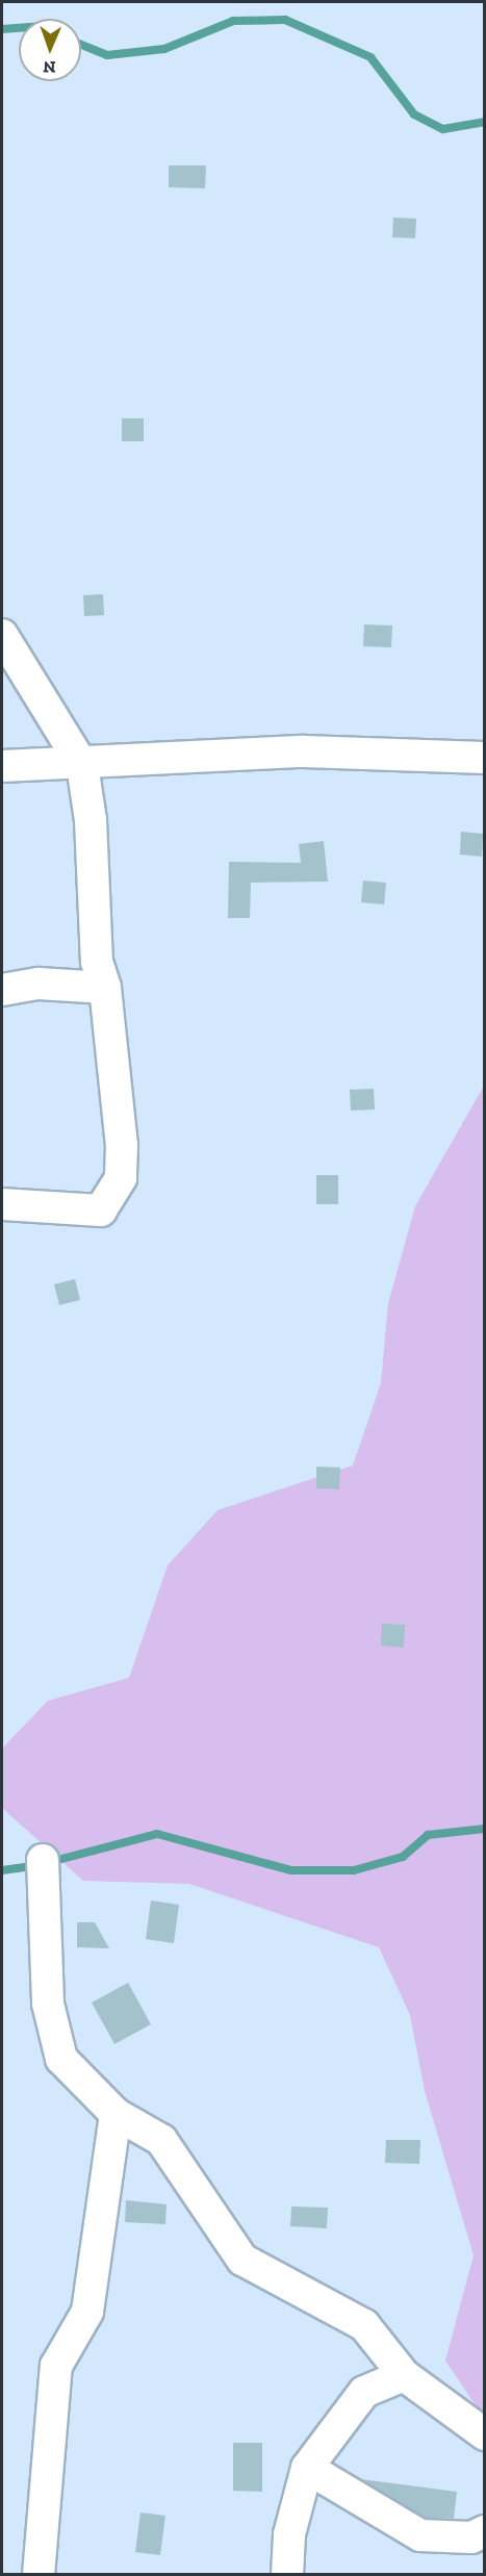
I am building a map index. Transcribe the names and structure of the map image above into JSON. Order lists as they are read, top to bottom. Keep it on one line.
{"north":"bottom"}
